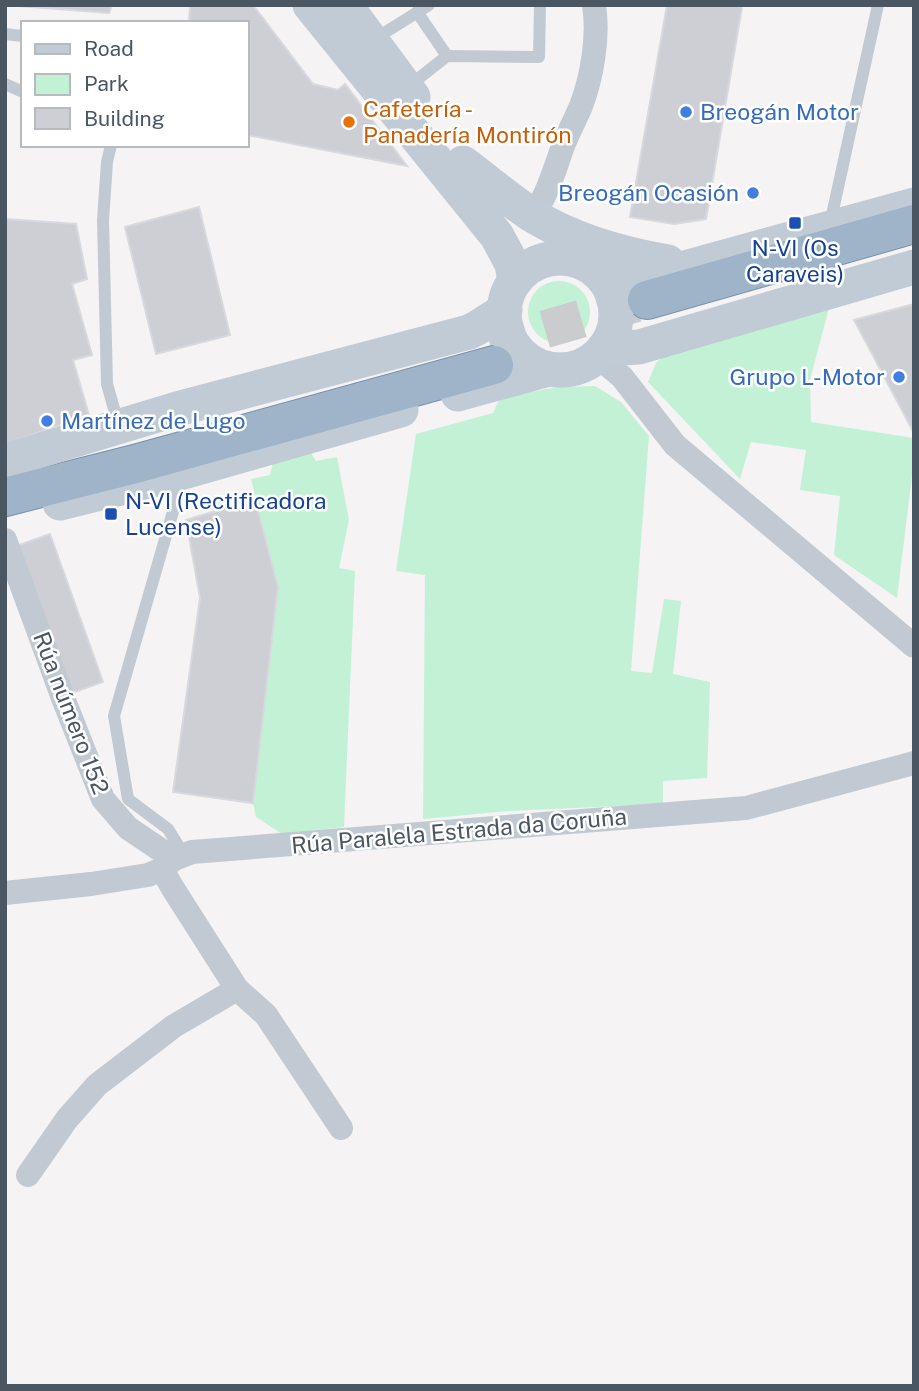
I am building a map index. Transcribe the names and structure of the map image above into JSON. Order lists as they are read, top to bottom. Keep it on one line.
{"streets":{"street":["Rúa número 152","Rúa Paralela Estrada da Coruña"]},"crossings":[["Rúa número 152","Rúa Paralela Estrada da Coruña"]],"places":{"other":["Breogán Motor","Cafetería - Panadería Montirón","Breogán Ocasión","Grupo L-Motor","Martínez de Lugo"],"transit":["N-VI (Os Caraveis)","N-VI (Rectificadora Lucense)"]},"legend":["Road","Park","Building"]}
